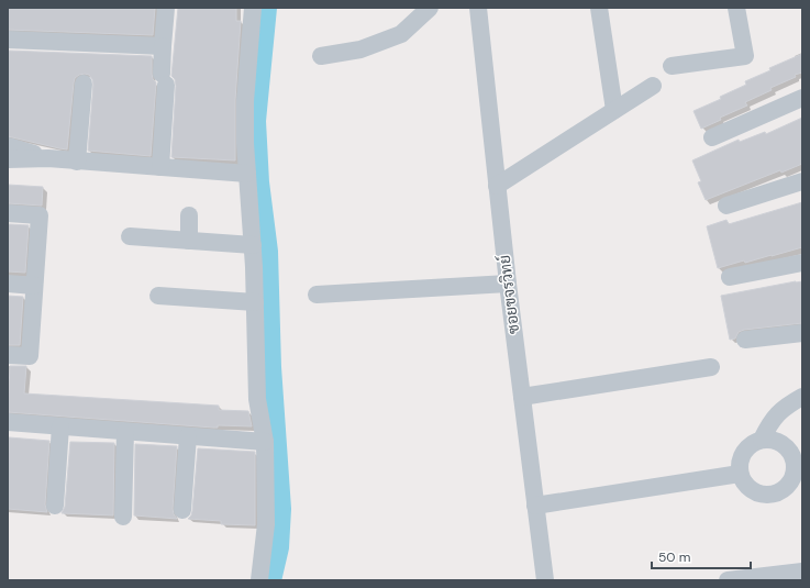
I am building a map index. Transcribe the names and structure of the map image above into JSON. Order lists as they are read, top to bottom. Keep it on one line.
{"streets":{"street":["ซอยขจรวิทย์"]},"scale_bar":"50 m"}
